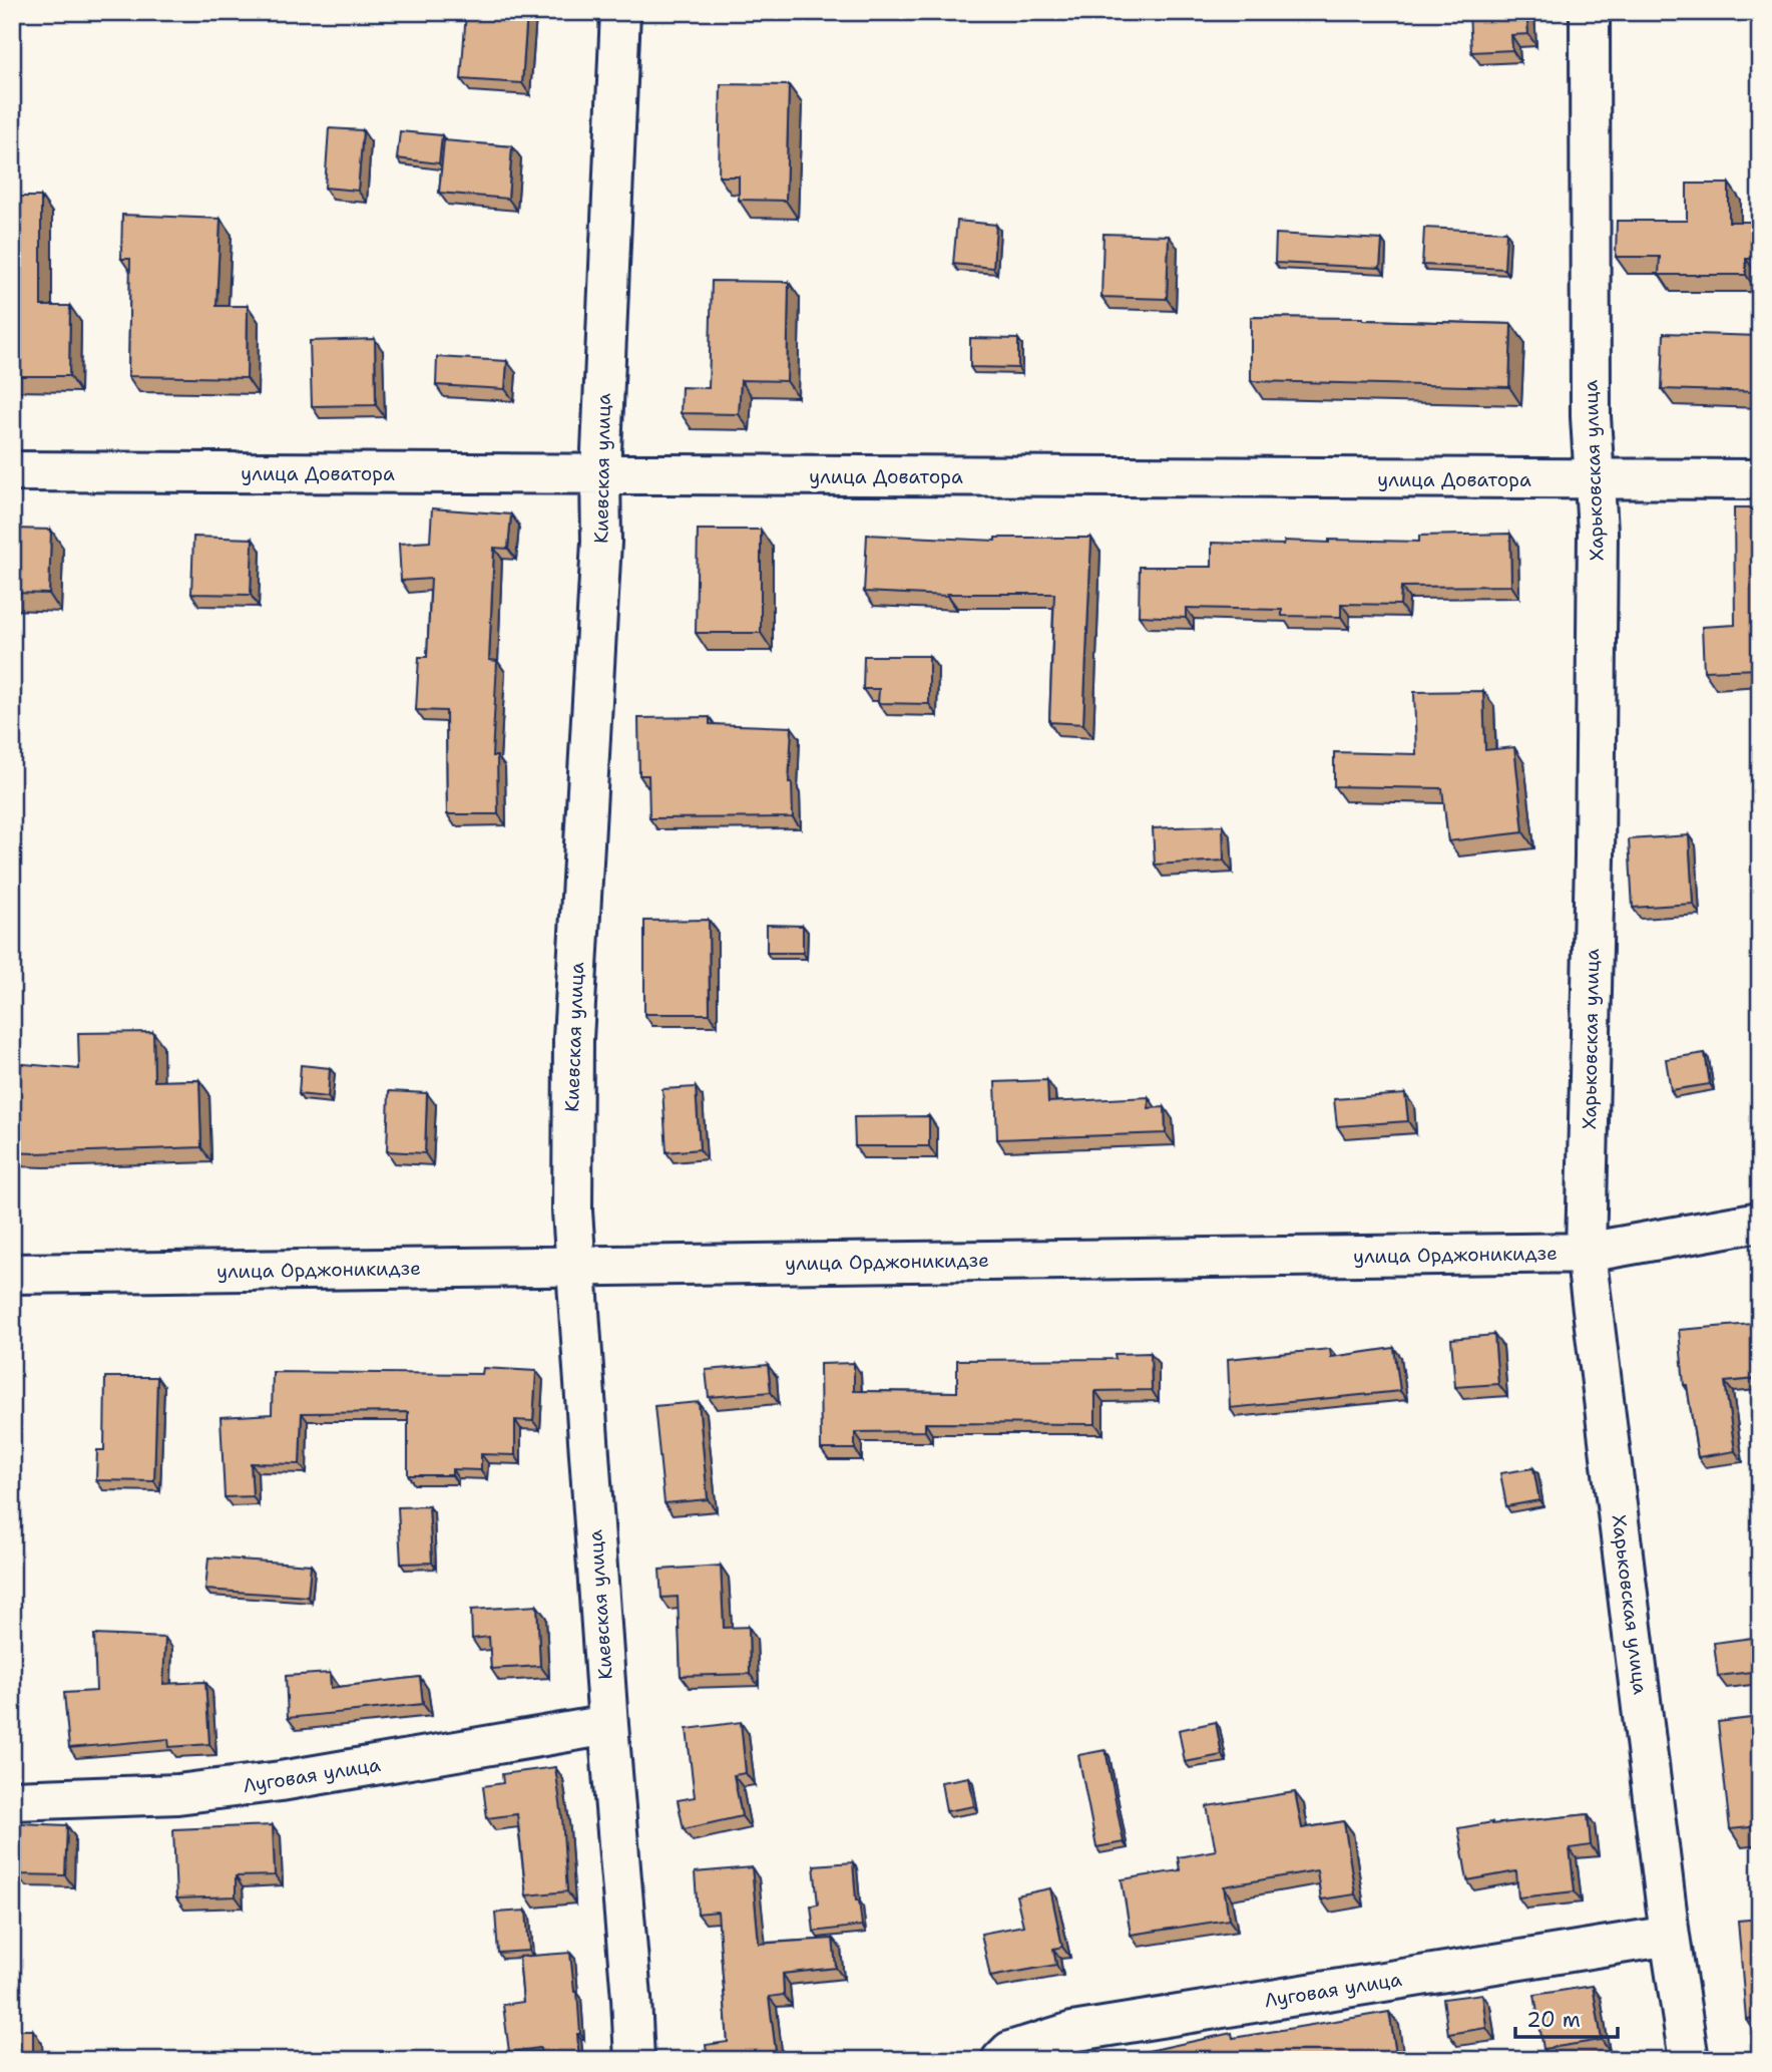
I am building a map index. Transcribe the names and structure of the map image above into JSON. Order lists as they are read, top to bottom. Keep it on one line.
{"streets":{"street":["Киевская улица","Харьковская улица","улица Доватора","улица Орджоникидзе","Луговая улица"]},"crossings":[["Киевская улица","улица Доватора"],["Киевская улица","улица Орджоникидзе"],["Киевская улица","Луговая улица"],["Харьковская улица","улица Доватора"],["Харьковская улица","улица Орджоникидзе"],["Харьковская улица","Луговая улица"]],"scale_bar":"20 m"}
